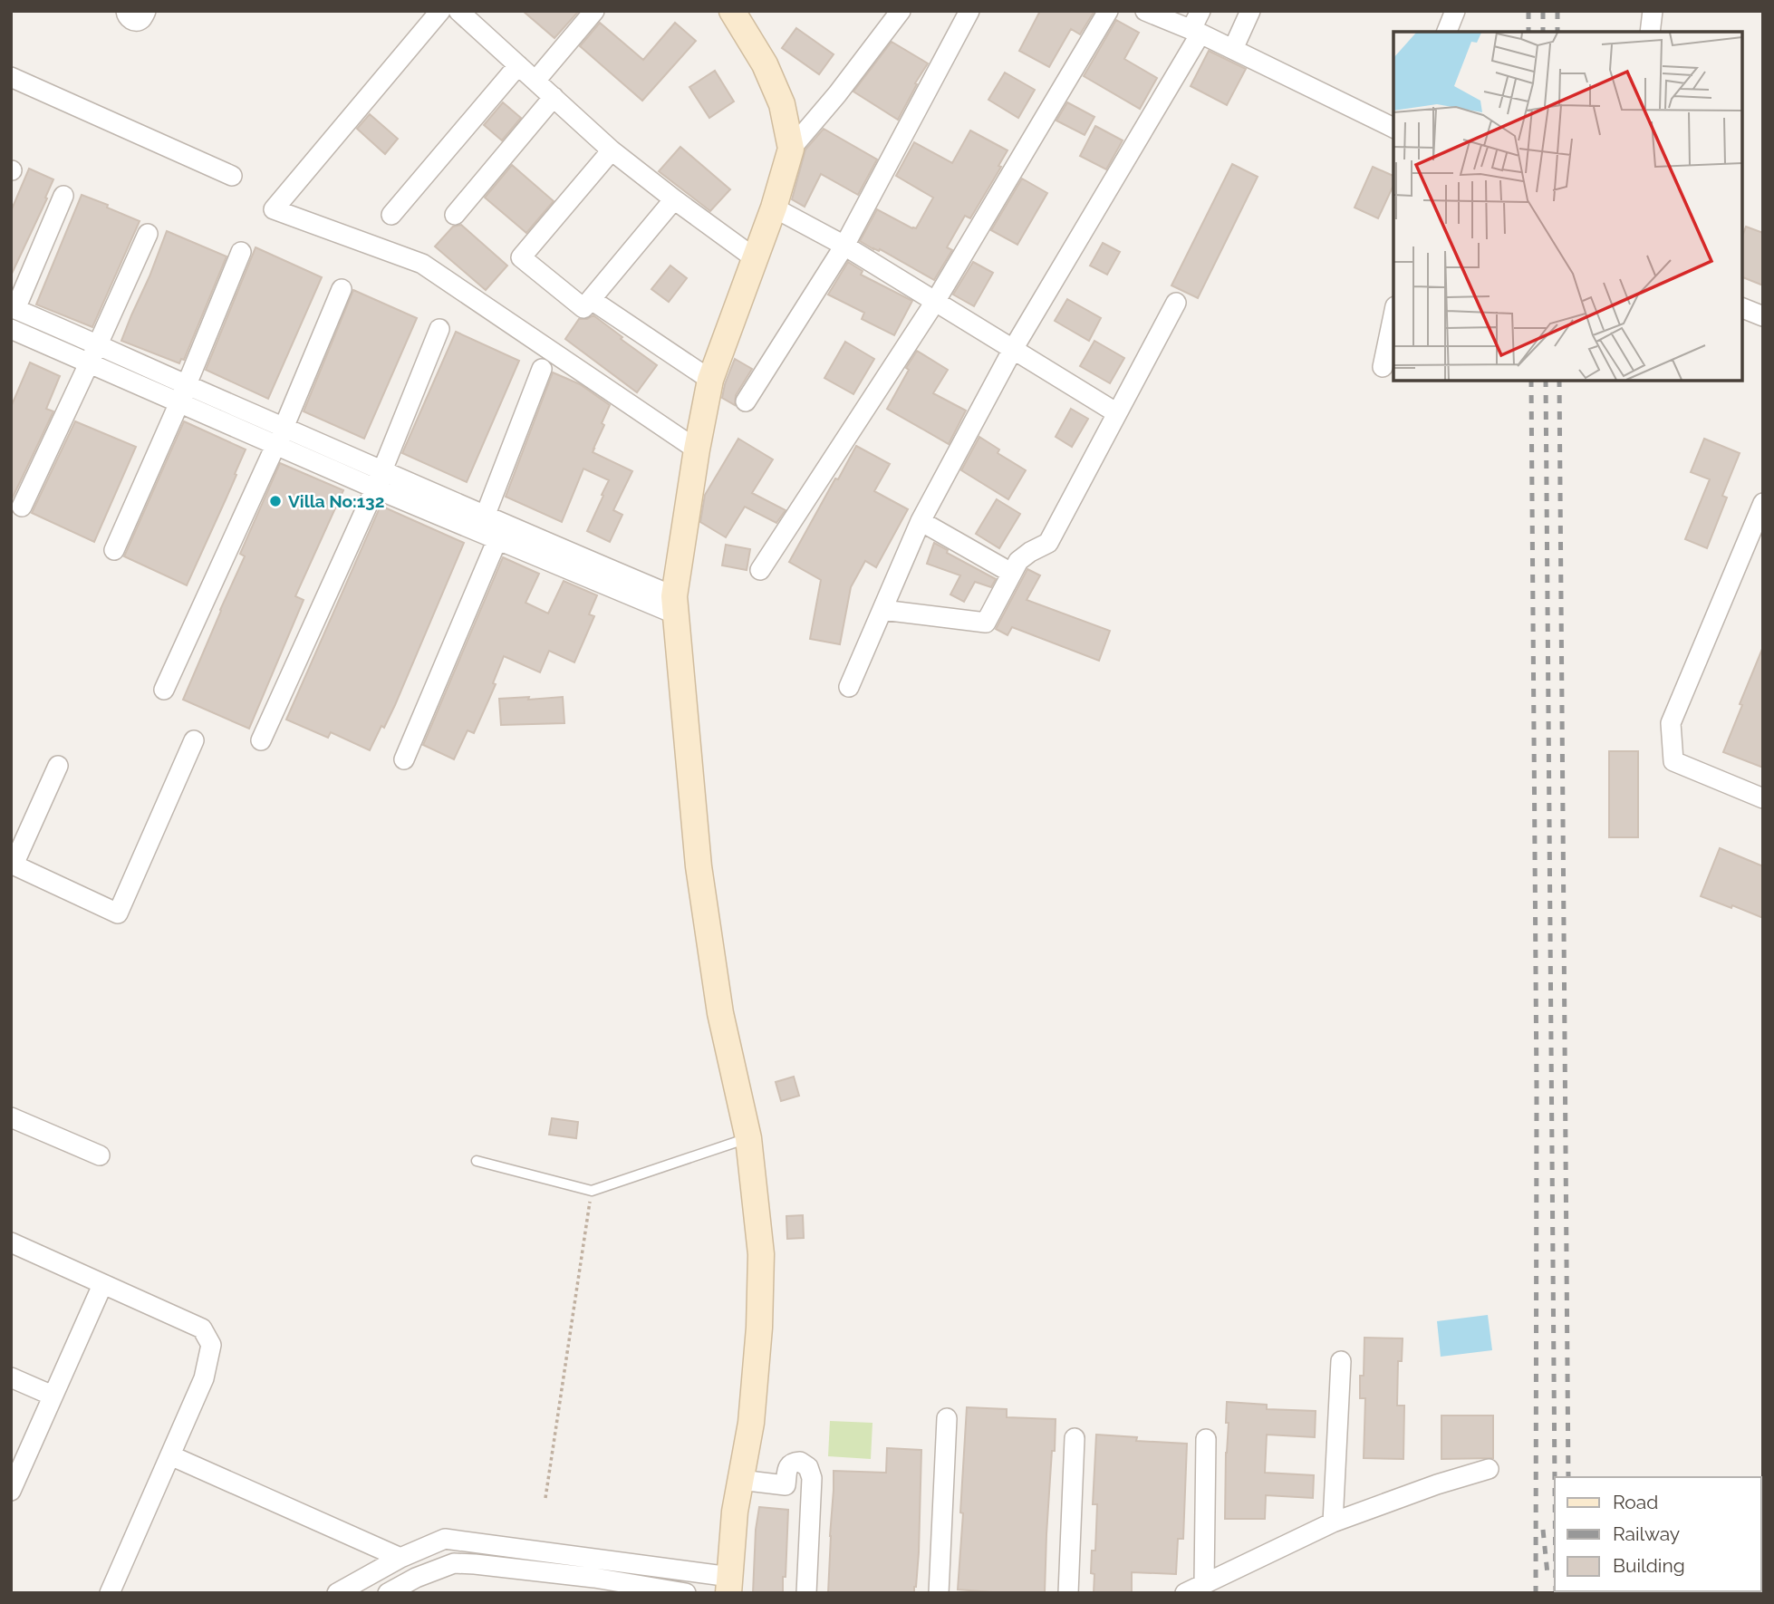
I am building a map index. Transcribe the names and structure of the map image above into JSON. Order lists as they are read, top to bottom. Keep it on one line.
{"places":["Villa No:132"],"legend":["Road","Railway","Building"]}
